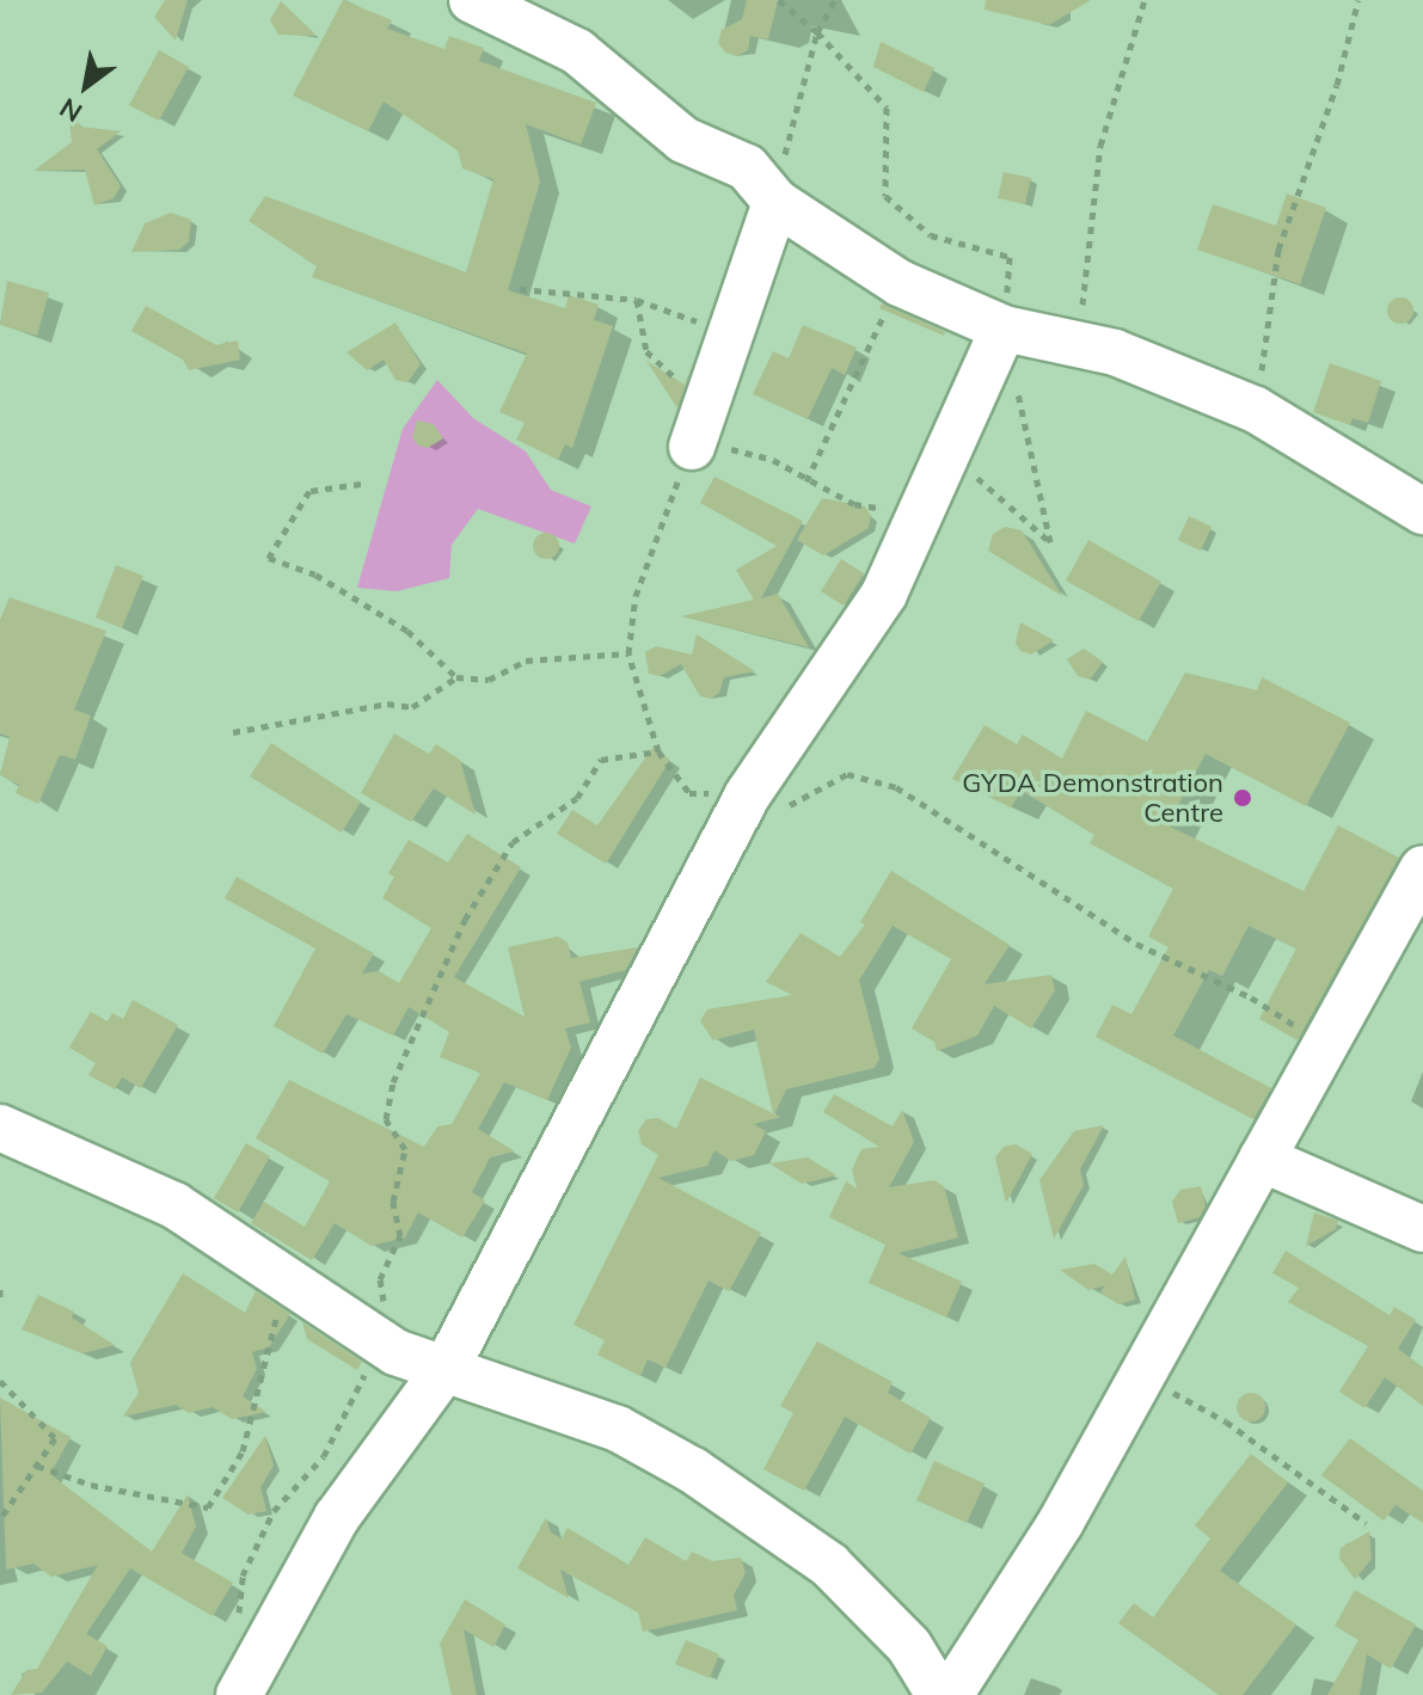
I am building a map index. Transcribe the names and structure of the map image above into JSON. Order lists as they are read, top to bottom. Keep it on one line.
{"places":["GYDA Demonstration Centre"],"north":"bottom left"}
